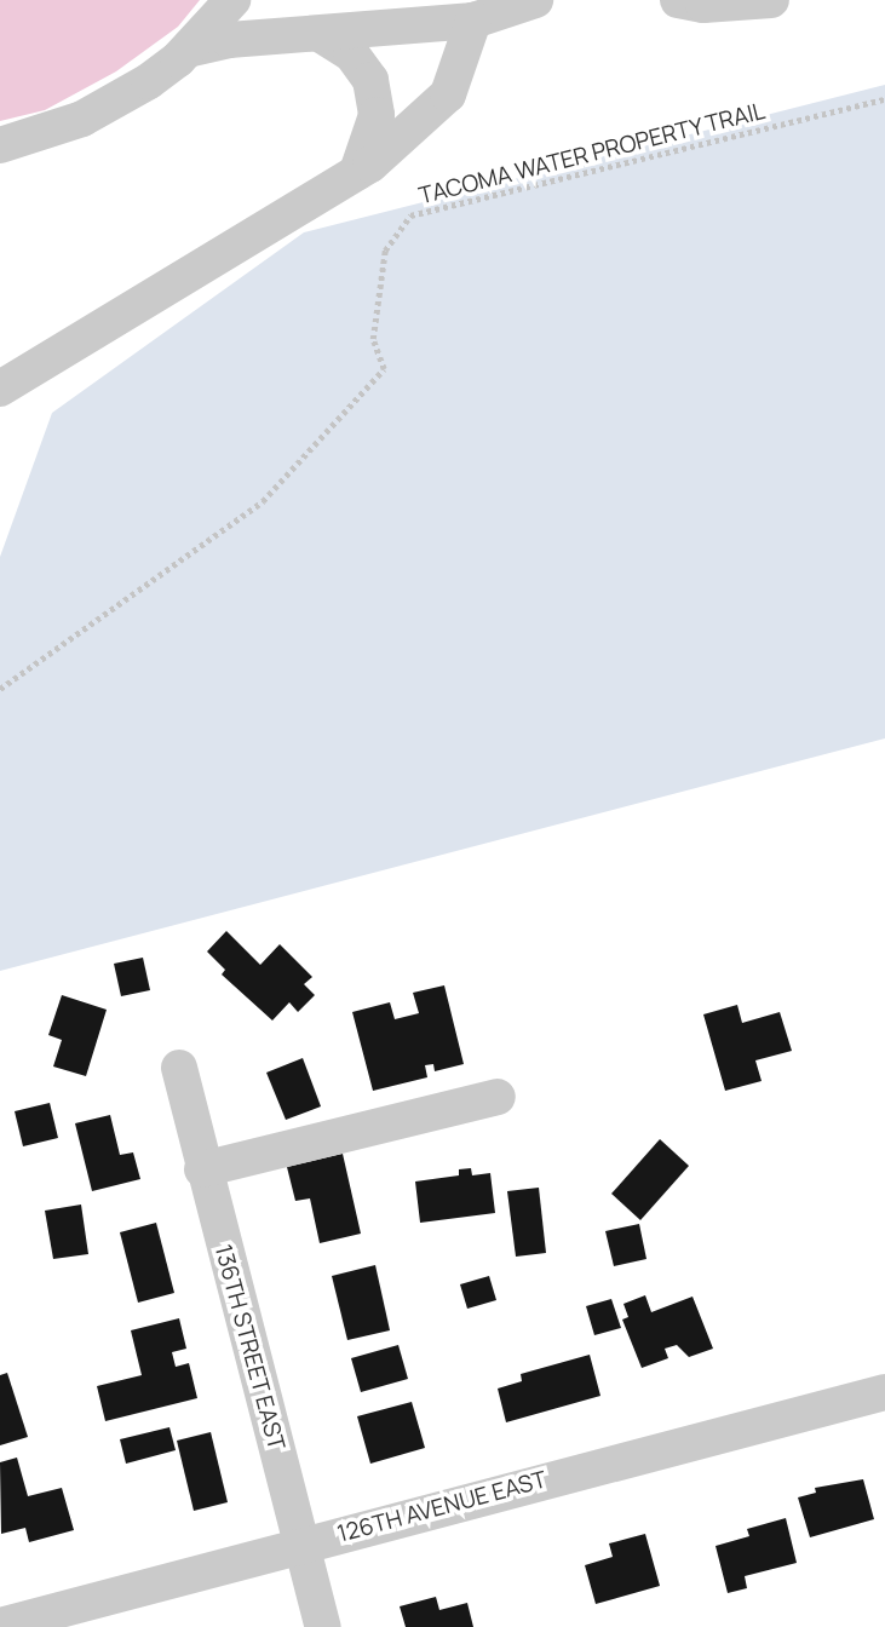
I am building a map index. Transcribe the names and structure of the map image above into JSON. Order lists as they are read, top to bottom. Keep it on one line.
{"streets":{"street":["136TH STREET EAST","126TH AVENUE EAST"],"path":["TACOMA WATER PROPERTY TRAIL"]},"crossings":[["136TH STREET EAST","126TH AVENUE EAST"]]}
